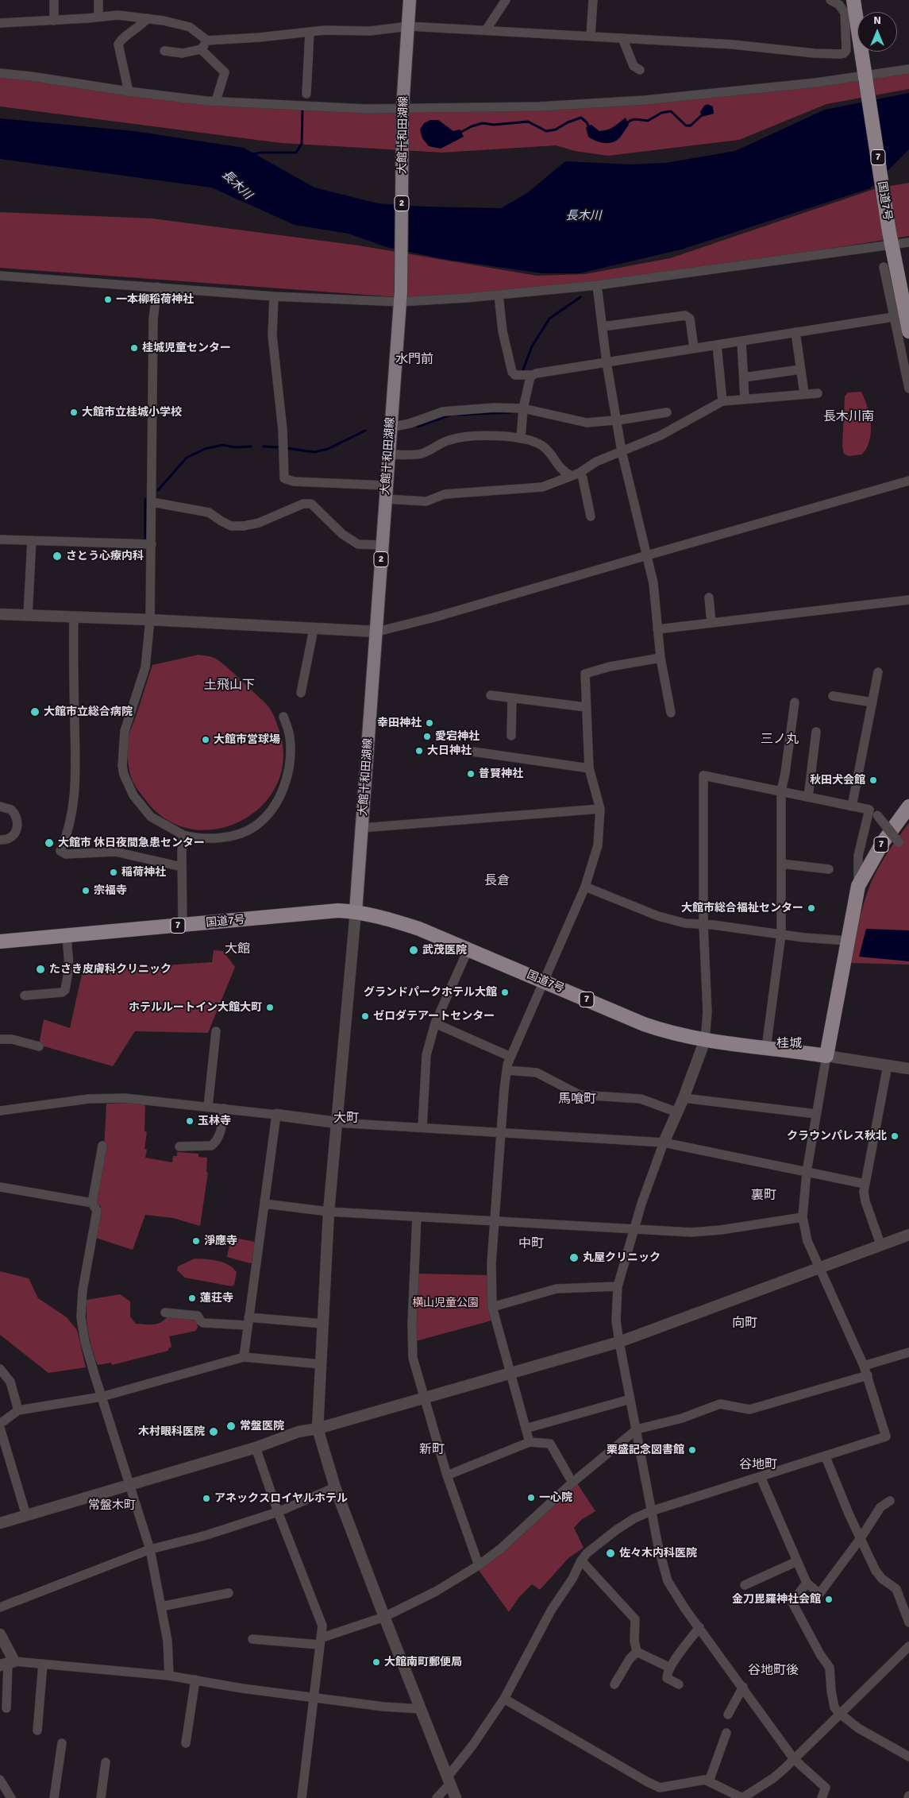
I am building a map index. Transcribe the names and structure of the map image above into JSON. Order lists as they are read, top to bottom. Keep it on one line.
{"streets":{"highway":["7","国道7号"],"main road":["大館十和田湖線","2"]},"crossings":[["大館十和田湖線","国道7号"],["7","国道7号"]],"districts":["水門前","長木川南","土飛山下","三ノ丸","長倉","大館","桂城","馬喰町","大町","裏町","中町","向町","新町","谷地町","常盤木町","谷地町後"],"water":["長木川"],"parks":["横山児童公園"],"places":["一本柳稻荷神社","桂城児童センター","大館市立桂城小学校","さとう心療内科","大館市立総合病院","幸田神社","愛宕神社","大館市営球場","大日神社","普賢神社","秋田犬会館","大館市 休日夜間急患センター","稲荷神社","宗福寺","大館市総合福祉センター","武茂医院","たさき皮膚科クリニック","グランドパークホテル大館","ホテルルートイン大館大町","ゼロダテアートセンター","玉林寺","クラウンパレス秋北","淨應寺","丸屋クリニック","蓮荘寺","常盤医院","木村眼科医院","栗盛記念図書館","一心院","アネックスロイヤルホテル","佐々木内科医院","金刀毘羅神社会館","大館南町郵便局"],"north":"top"}
